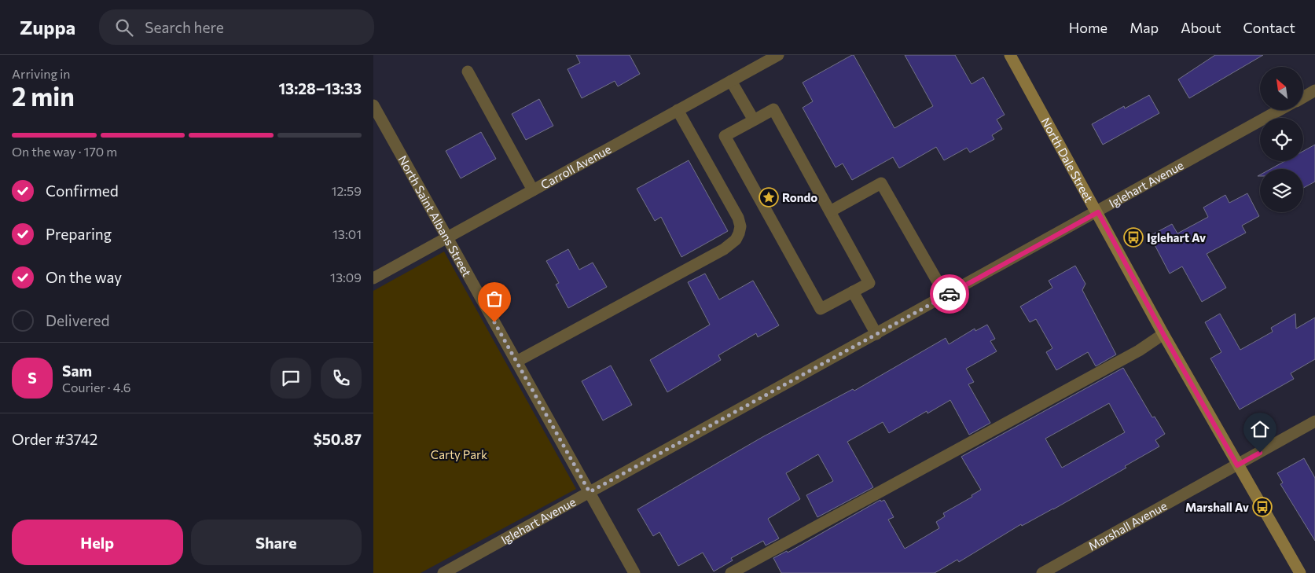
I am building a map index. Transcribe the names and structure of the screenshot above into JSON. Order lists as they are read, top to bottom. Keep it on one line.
{"streets":{"main road":["North Dale Street"],"street":["Carroll Avenue","Iglehart Avenue","North Saint Albans Street","Marshall Avenue"]},"crossings":[["North Dale Street","Iglehart Avenue"],["North Dale Street","Marshall Avenue"],["Carroll Avenue","North Saint Albans Street"],["Iglehart Avenue","North Saint Albans Street"]],"parks":["Carty Park"],"places":{"place":["Rondo"],"bus stop":["Iglehart Av","Marshall Av"]},"north":"top left","page":{"header":"Zuppa","search":"Search here","nav":["Home","Map","About","Contact"],"heading":["2 min","Arriving in","13:28–13:33"],"panel":["Sam","Courier · 4.6","Order #3742","$50.87"],"bar":"On the way · 170 m","list":[["Confirmed","12:59"],["Preparing","13:01"],["On the way","13:09"],"Delivered"],"round":"S","buttons":["Help","Share"]}}
